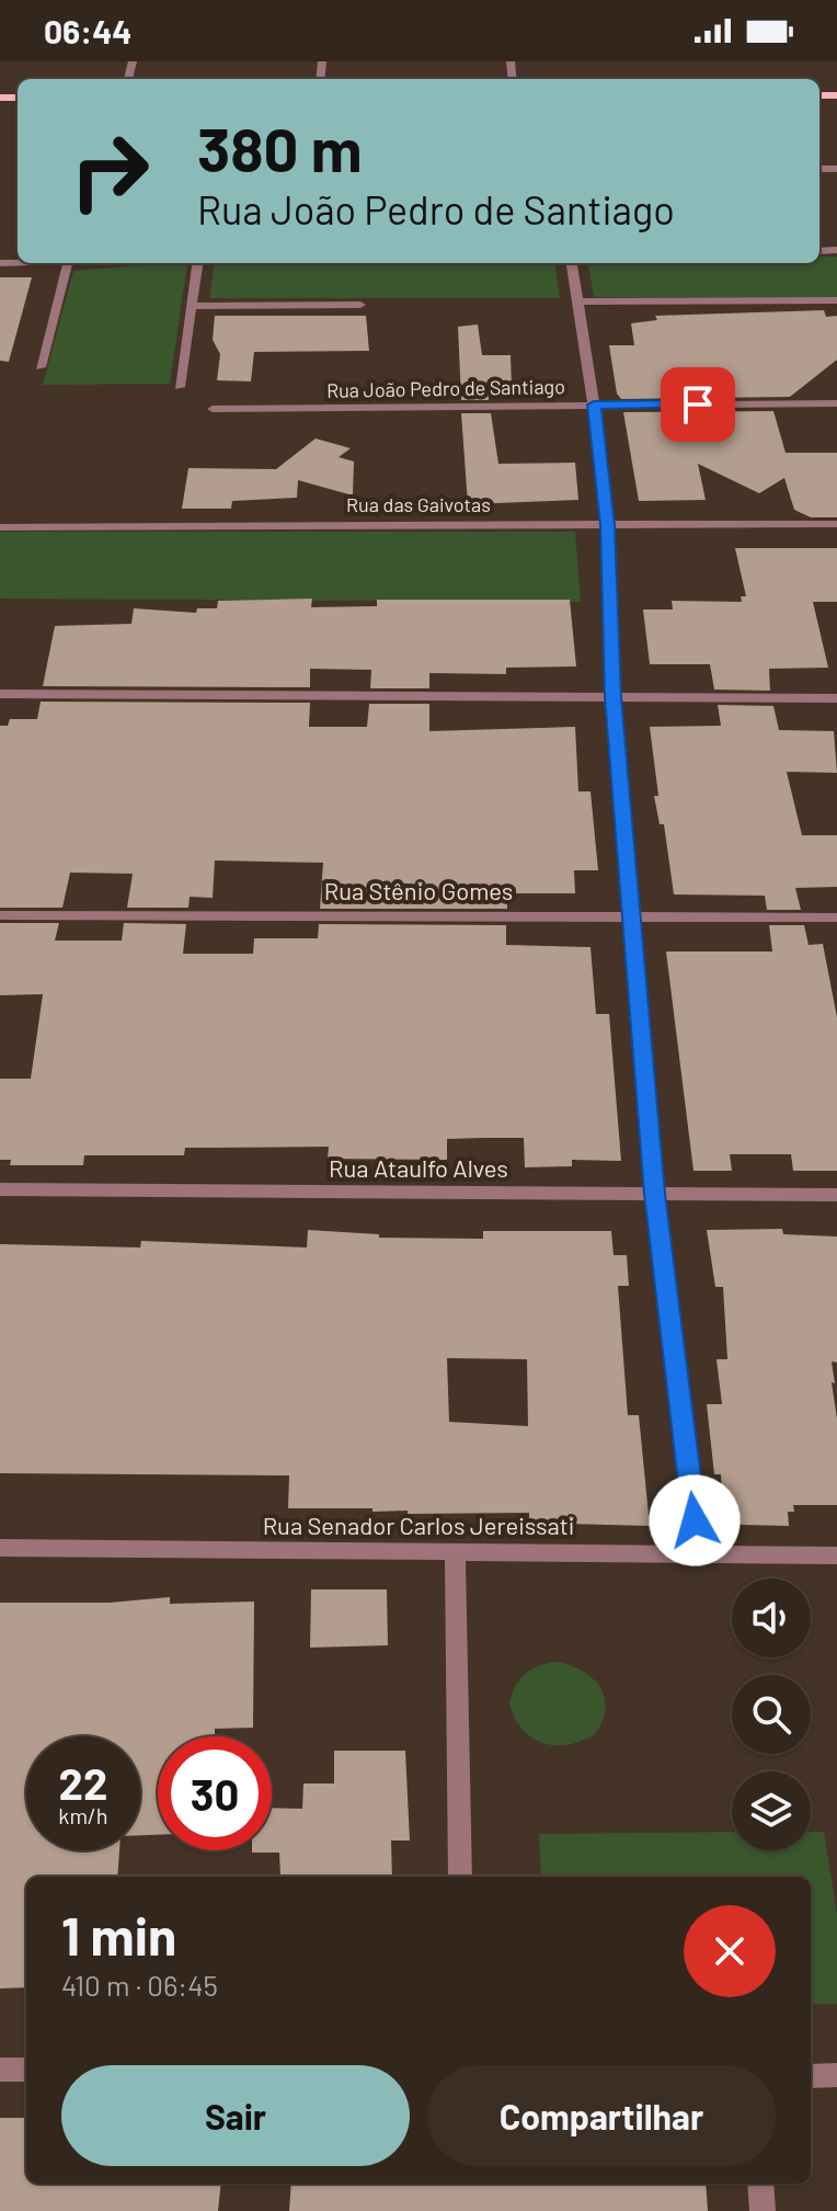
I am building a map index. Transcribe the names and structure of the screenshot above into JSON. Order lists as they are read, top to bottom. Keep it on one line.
{"streets":{"street":["Rua João Pedro de Santiago","Rua das Gaivotas","Rua Stênio Gomes","Rua Ataulfo Alves","Rua Senador Carlos Jereissati"]},"page":{"status":"06:44","turn":["380 m","Rua João Pedro de Santiago"],"speed":"22 km/h","limit":"30","heading":["1 min","410 m · 06:45"],"buttons":["Sair","Compartilhar"]}}
